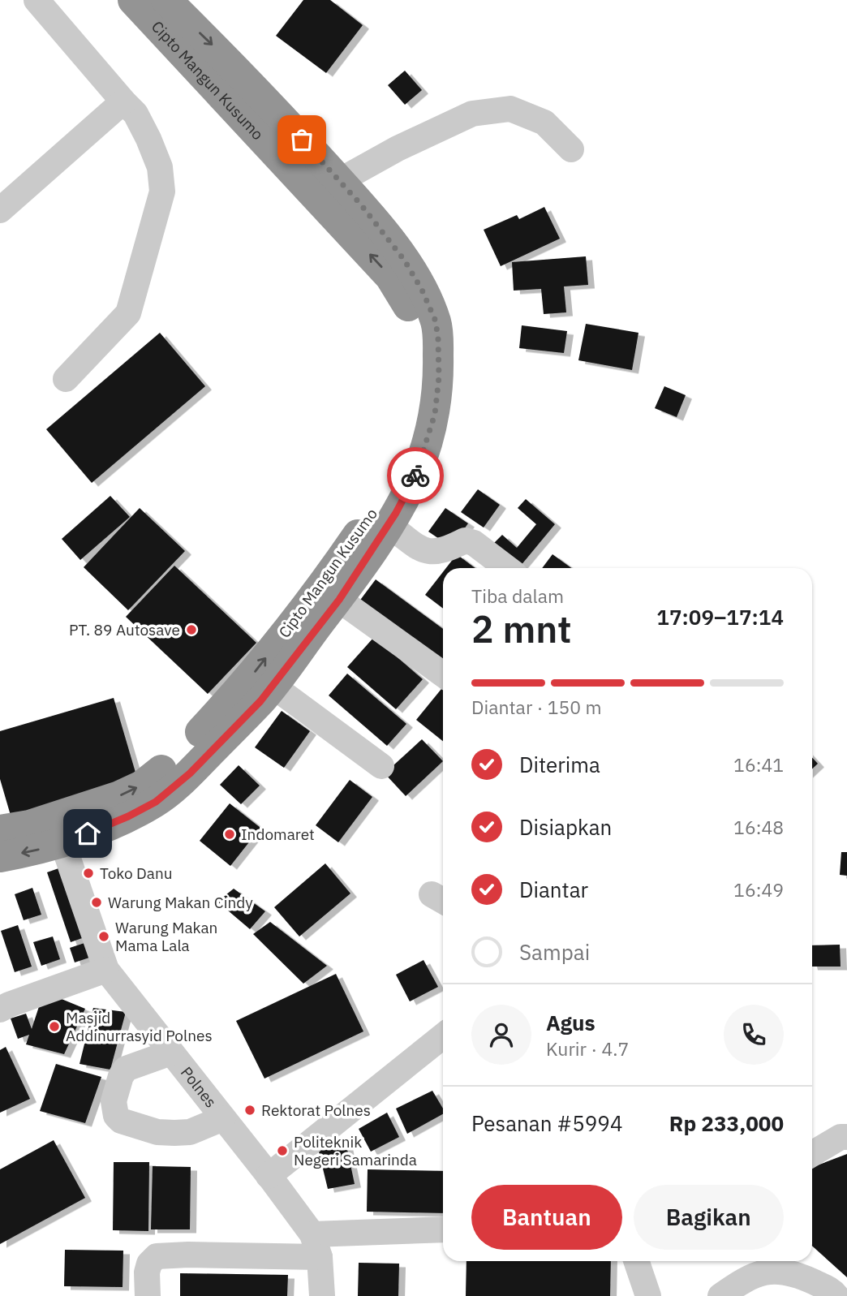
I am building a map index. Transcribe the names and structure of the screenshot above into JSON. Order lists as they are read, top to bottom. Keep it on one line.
{"streets":{"highway":["Cipto Mangun Kusumo"],"street":["Polnes"]},"crossings":[["Cipto Mangun Kusumo","Polnes"]],"places":["PT. 89 Autosave","Indomaret","Toko Danu","Warung Makan Cindy","Warung Makan Mama Lala","Masjid Addinurrasyid Polnes","Rektorat Polnes","Politeknik Negeri Samarinda"],"page":{"heading":["2 mnt","Tiba dalam","17:09–17:14"],"panel":["Agus","Kurir · 4.7","Pesanan #5994","Rp 233,000"],"bar":"Diantar · 150 m","list":[["Diterima","16:41"],["Disiapkan","16:48"],["Diantar","16:49"],"Sampai"],"buttons":["Bantuan","Bagikan"]}}
